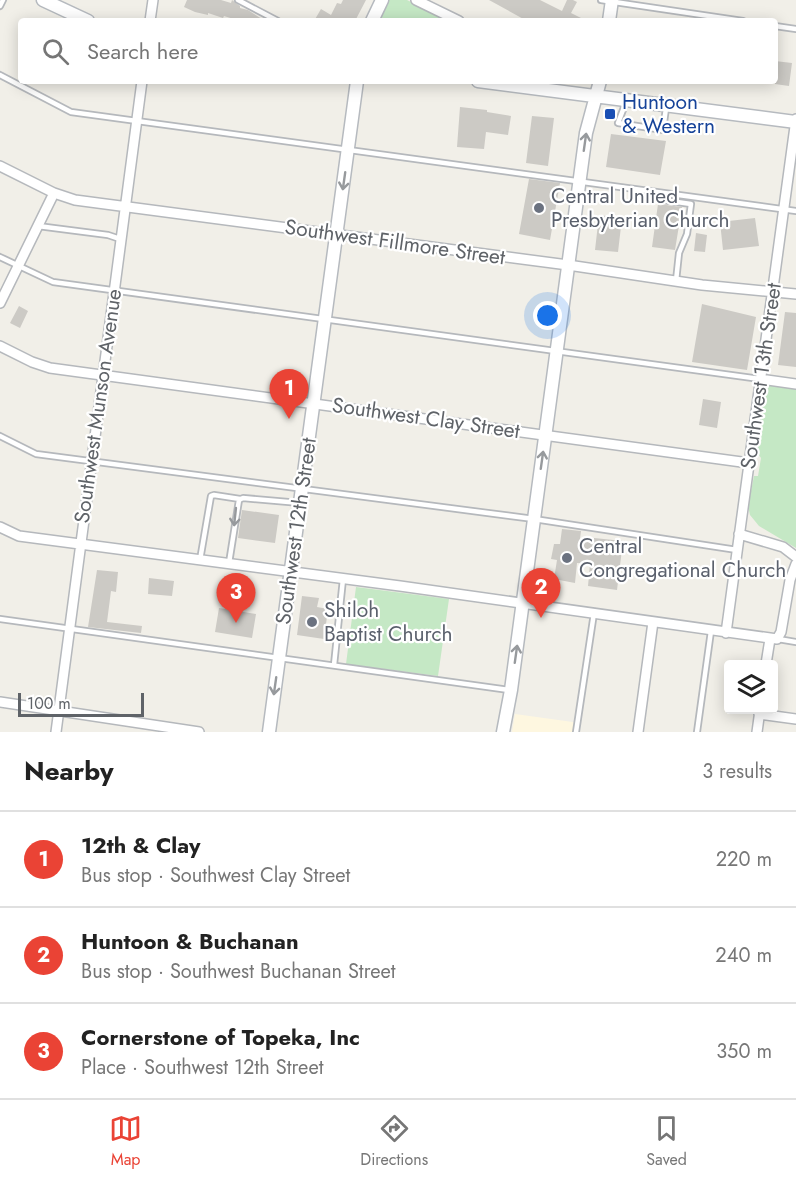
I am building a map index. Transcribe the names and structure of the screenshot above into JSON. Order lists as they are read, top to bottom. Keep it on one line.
{"streets":{"main road":["Southwest 12th Street"],"street":["Southwest Fillmore Street","Southwest 13th Street","Southwest Munson Avenue","Southwest Clay Street"]},"crossings":[["Southwest Fillmore Street","Southwest 13th Street"],["Southwest Fillmore Street","Southwest Munson Avenue"],["Southwest Fillmore Street","Southwest 12th Street"],["Southwest 13th Street","Southwest Clay Street"],["Southwest Munson Avenue","Southwest Clay Street"],["Southwest Clay Street","Southwest 12th Street"]],"places":{"transit":["Huntoon & Western"],"other":["Central United Presbyterian Church","Central Congregational Church","Shiloh Baptist Church"]},"scale_bar":"100 m","page":{"search":"Search here","pins":["1","2","3"],"scale":"100 m","heading":["Nearby","3 results"],"list":[{"mark":"1","name":"12th & Clay","note":"Bus stop · Southwest Clay Street","value":"220 m"},{"mark":"2","name":"Huntoon & Buchanan","note":"Bus stop · Southwest Buchanan Street","value":"240 m"},{"mark":"3","name":"Cornerstone of Topeka, Inc","note":"Place · Southwest 12th Street","value":"350 m"}],"nav":["Map","Directions","Saved"]}}
